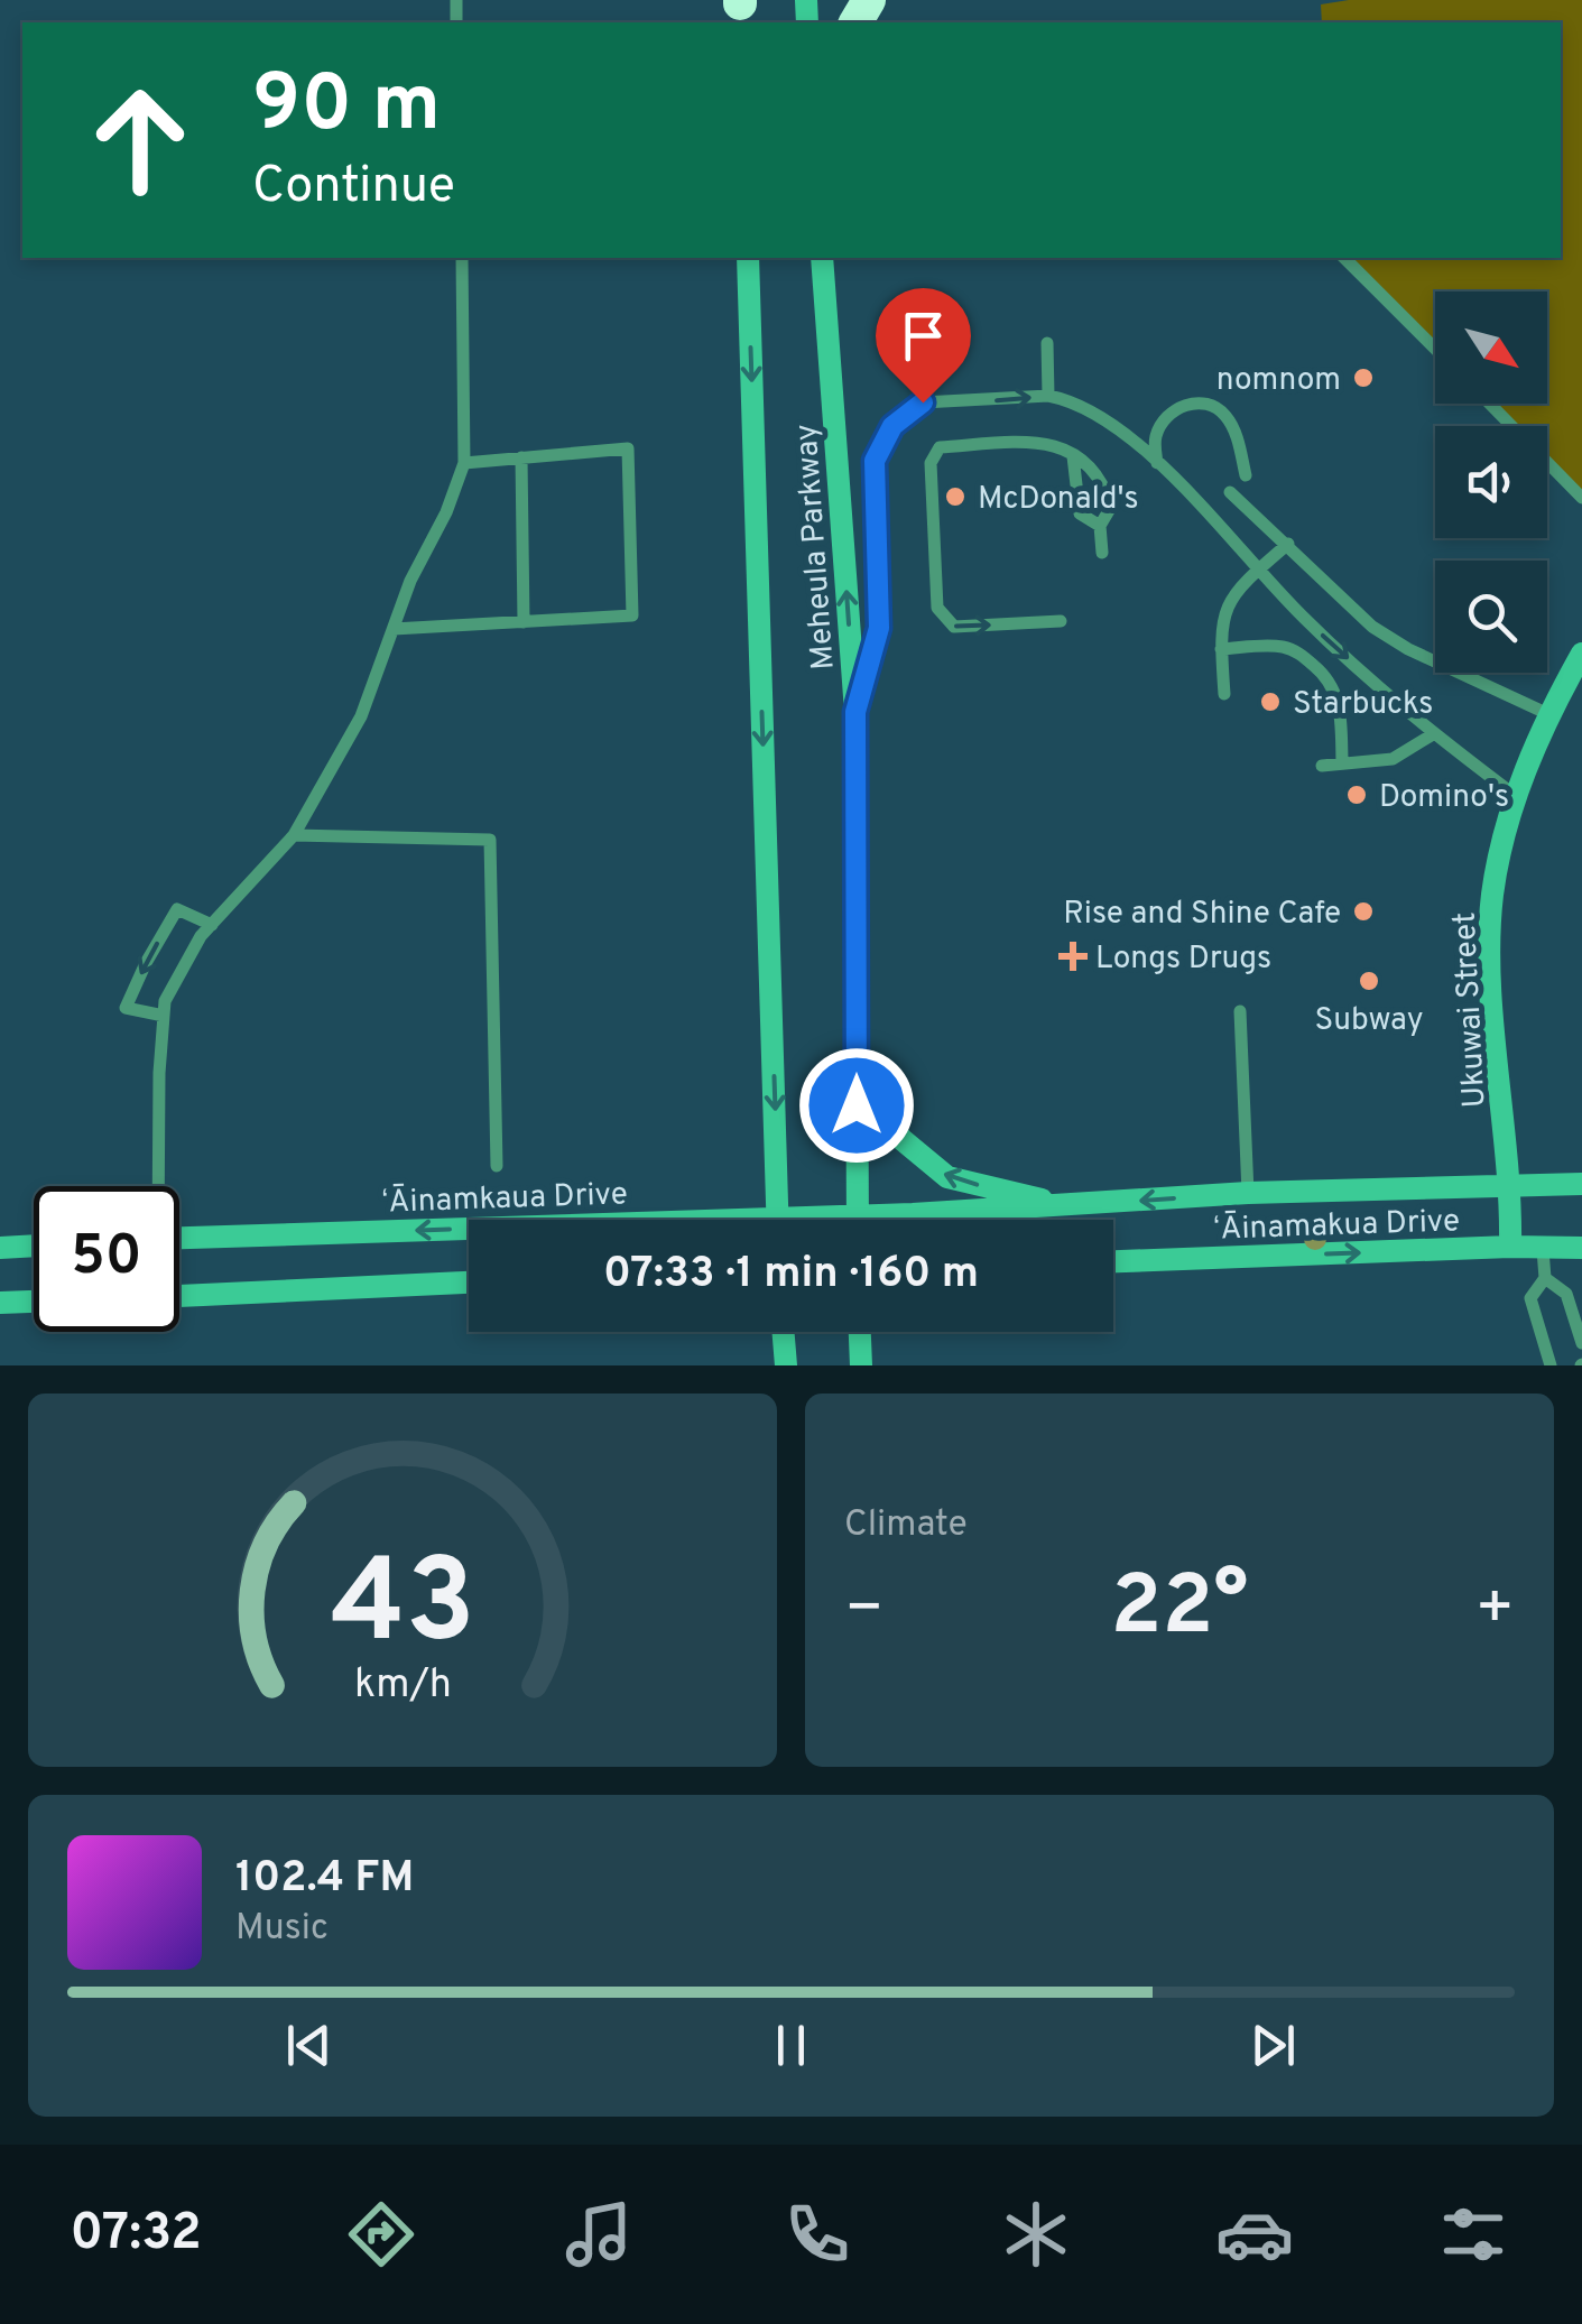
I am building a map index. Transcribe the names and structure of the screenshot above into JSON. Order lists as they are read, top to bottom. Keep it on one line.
{"streets":{"street":["Meheula Parkway","Ukuwai Street","ʻĀinamkaua Drive","ʻĀinamakua Drive"]},"crossings":[["Ukuwai Street","ʻĀinamakua Drive"]],"places":{"other":["nomnom","McDonald's","Starbucks","Domino's","Rise and Shine Cafe","Subway"],"health":["Longs Drugs"]},"north":"bottom right","page":{"turn":["90 m","Continue"],"limit":"50","trip":"07:33 · 1 min · 160 m","tile":"Climate","heat":["−","22°","+"],"song":["102.4 FM","Music"],"tabs":"07:32","gauge":["43","km/h"]}}
